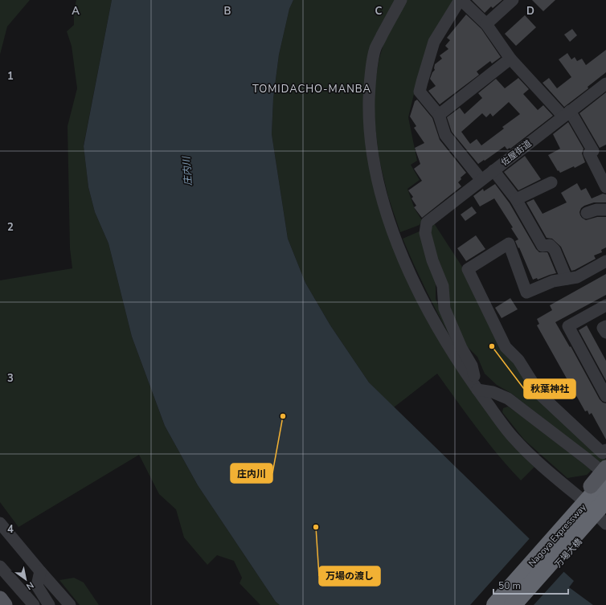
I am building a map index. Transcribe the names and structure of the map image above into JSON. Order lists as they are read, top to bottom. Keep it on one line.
{"streets":{"highway":["Nagoya Expressway"],"main road":["万場大橋"],"street":["佐屋街道"]},"districts":["TOMIDACHO-MANBA"],"water":["庄内川"],"places":["秋葉神社","庄内川","万場の渡し"],"scale_bar":"50 m","north":"bottom right","grid":{"columns":["A","B","C","D"],"rows":["1","2","3","4"]}}
